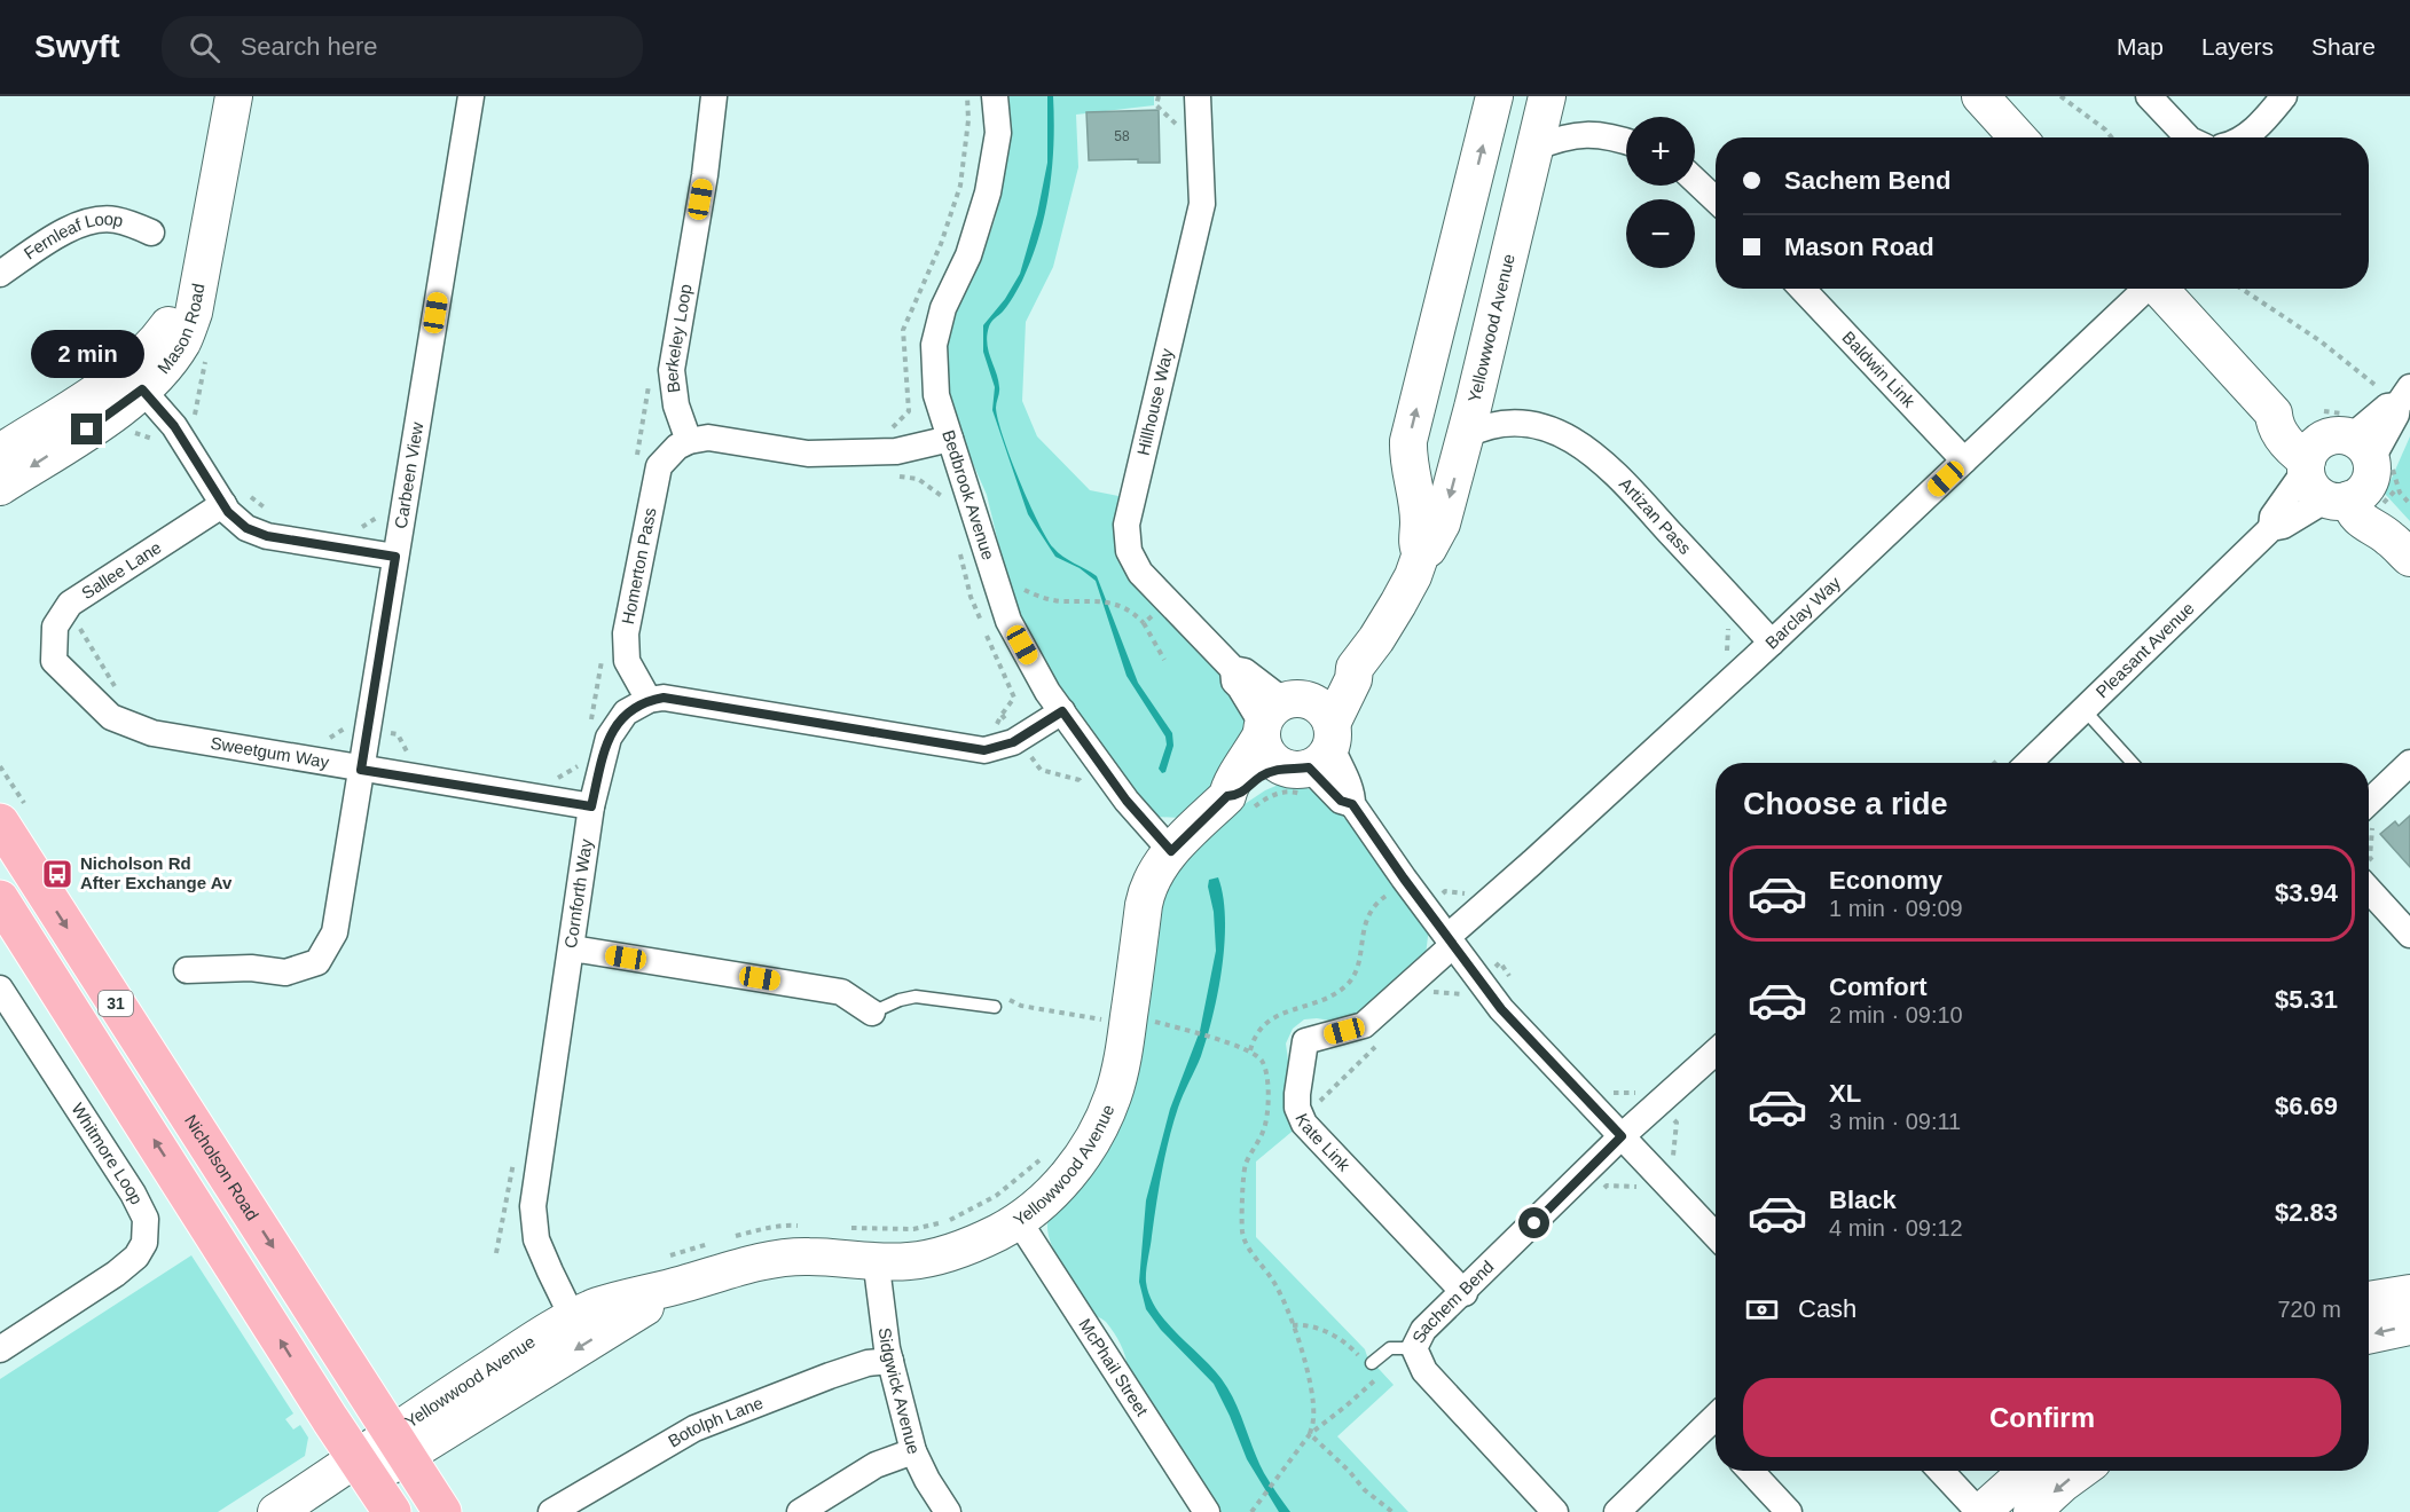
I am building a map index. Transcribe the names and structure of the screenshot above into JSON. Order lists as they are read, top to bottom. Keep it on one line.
{"streets":{"main road":["31","Nicholson Road"],"street":["Fernleaf Loop","Mason Road","Yellowwood Avenue","Berkeley Loop","Baldwin Link","Hillhouse Way","Carbeen View","Bedbrook Avenue","Artizan Pass","Homerton Pass","Sallee Lane","Barclay Way","Pleasant Avenue","Sweetgum Way","Cornforth Way","Kate Link","Whitmore Loop","Sachem Bend","McPhail Street","Sidgwick Avenue","Botolph Lane"]},"crossings":[["Yellowwood Avenue","Hillhouse Way"],["Yellowwood Avenue","Bedbrook Avenue"],["Yellowwood Avenue","Artizan Pass"],["Yellowwood Avenue","Cornforth Way"],["Yellowwood Avenue","31"],["Yellowwood Avenue","Nicholson Road"],["Yellowwood Avenue","McPhail Street"],["Yellowwood Avenue","Sidgwick Avenue"],["Berkeley Loop","Homerton Pass"],["Baldwin Link","Barclay Way"],["Hillhouse Way","Barclay Way"],["Hillhouse Way","Kate Link"],["Hillhouse Way","Sachem Bend"],["Carbeen View","Sweetgum Way"],["Artizan Pass","Barclay Way"],["Homerton Pass","Cornforth Way"],["Sallee Lane","Sweetgum Way"],["Barclay Way","Kate Link"],["Sweetgum Way","Cornforth Way"],["Kate Link","Sachem Bend"],["Sidgwick Avenue","Botolph Lane"]],"places":{"bus stop":["Nicholson Rd After Exchange Av"]},"house_numbers":["58"],"page":{"header":"Swyft","search":"Search here","nav":["Map","Layers","Share"],"map_buttons":["+","−"],"banner":["Sachem Bend","Mason Road"],"bubble":"2 min","heading":"Choose a ride","list":[{"name":"Economy","note":"1 min · 09:09","value":"$3.94"},{"name":"Comfort","note":"2 min · 09:10","value":"$5.31"},{"name":"XL","note":"3 min · 09:11","value":"$6.69"},{"name":"Black","note":"4 min · 09:12","value":"$2.83"}],"pay":["Cash","720 m"],"buttons":"Confirm"}}
